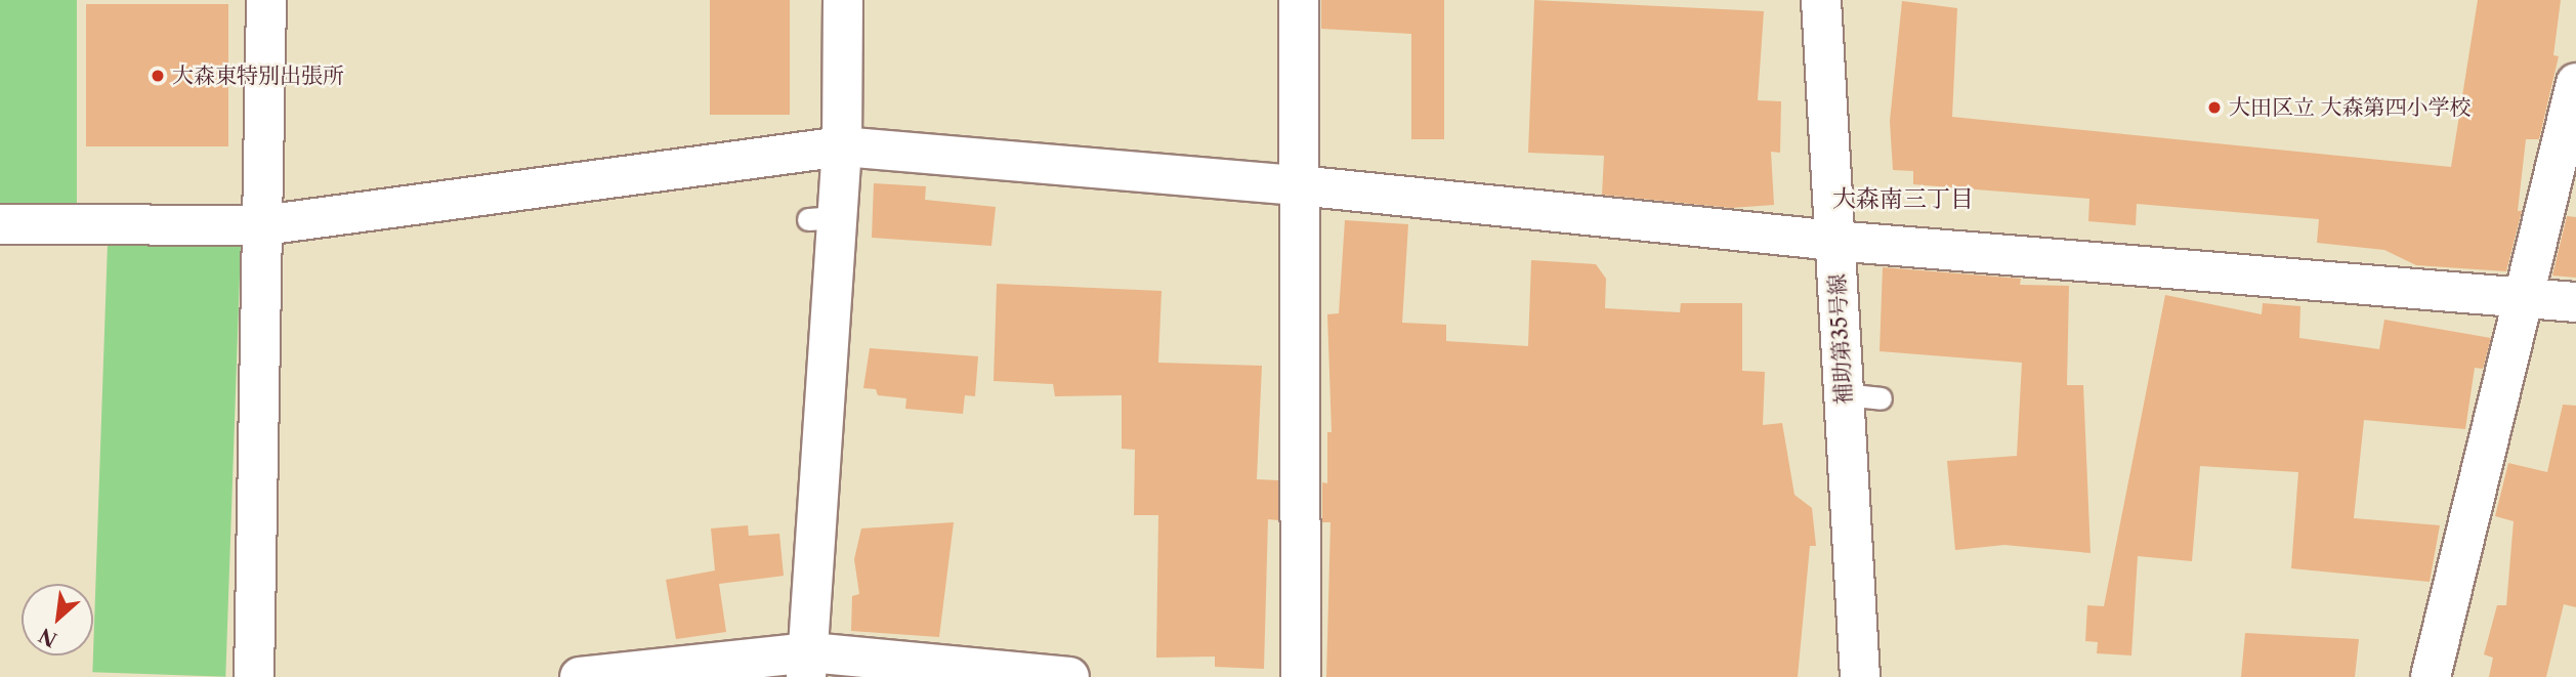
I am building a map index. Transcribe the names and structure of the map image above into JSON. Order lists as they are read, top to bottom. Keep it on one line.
{"streets":{"street":["補助第35号線"]},"districts":["大森南三丁目"],"places":["大森東特別出張所","大田区立 大森第四小学校"],"north":"bottom left"}
